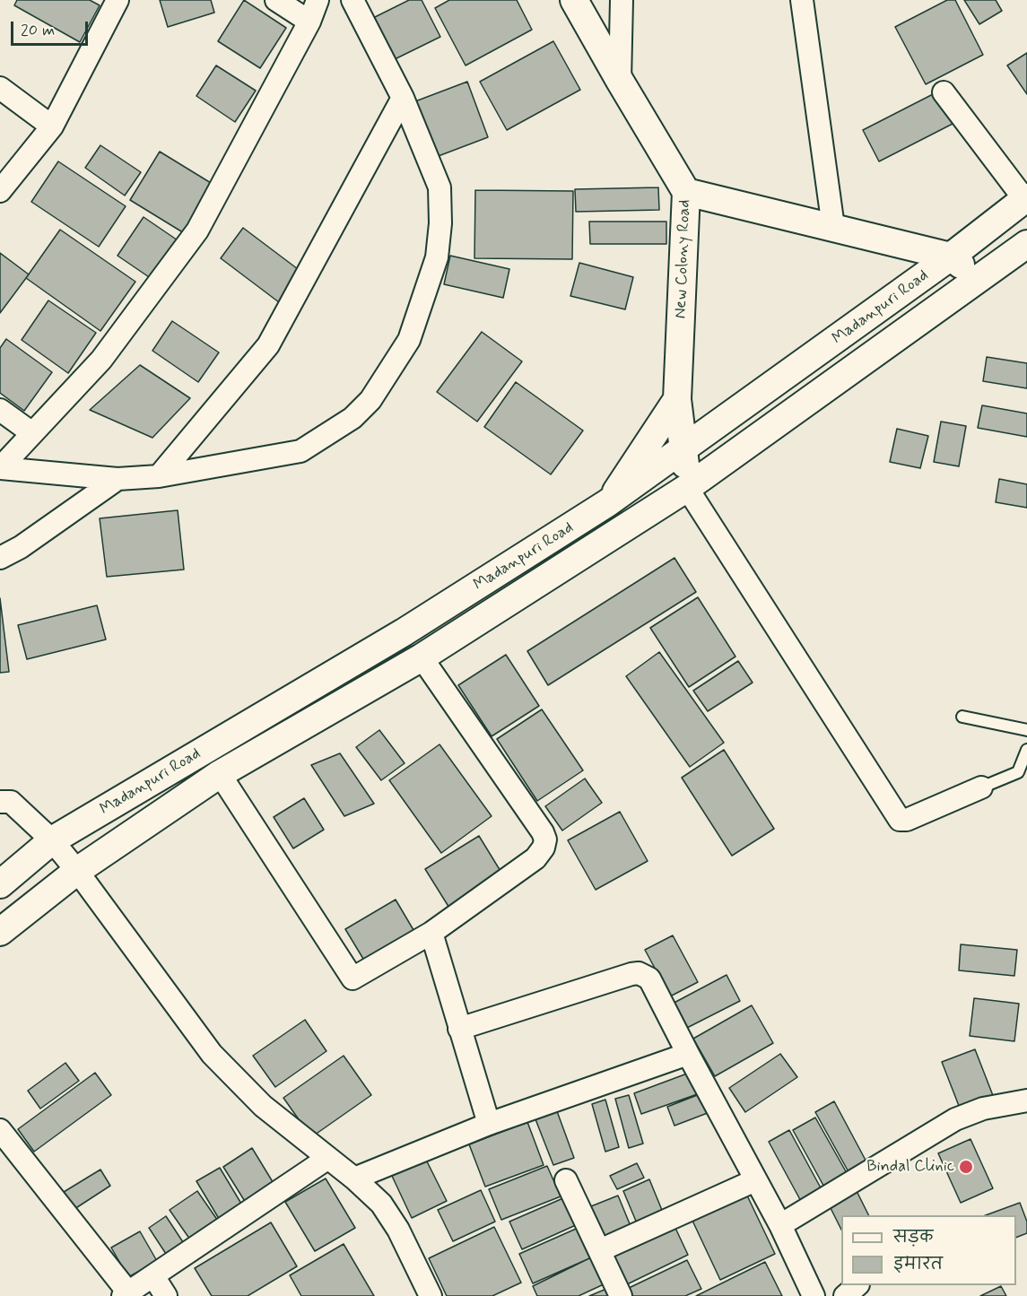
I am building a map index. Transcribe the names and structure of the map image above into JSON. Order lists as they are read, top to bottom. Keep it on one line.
{"streets":{"street":["New Colony Road","Madanpuri Road"]},"crossings":[["New Colony Road","Madanpuri Road"]],"places":["Bindal Clinic"],"legend":["सड़क","इमारत"],"scale_bar":"20 m"}
